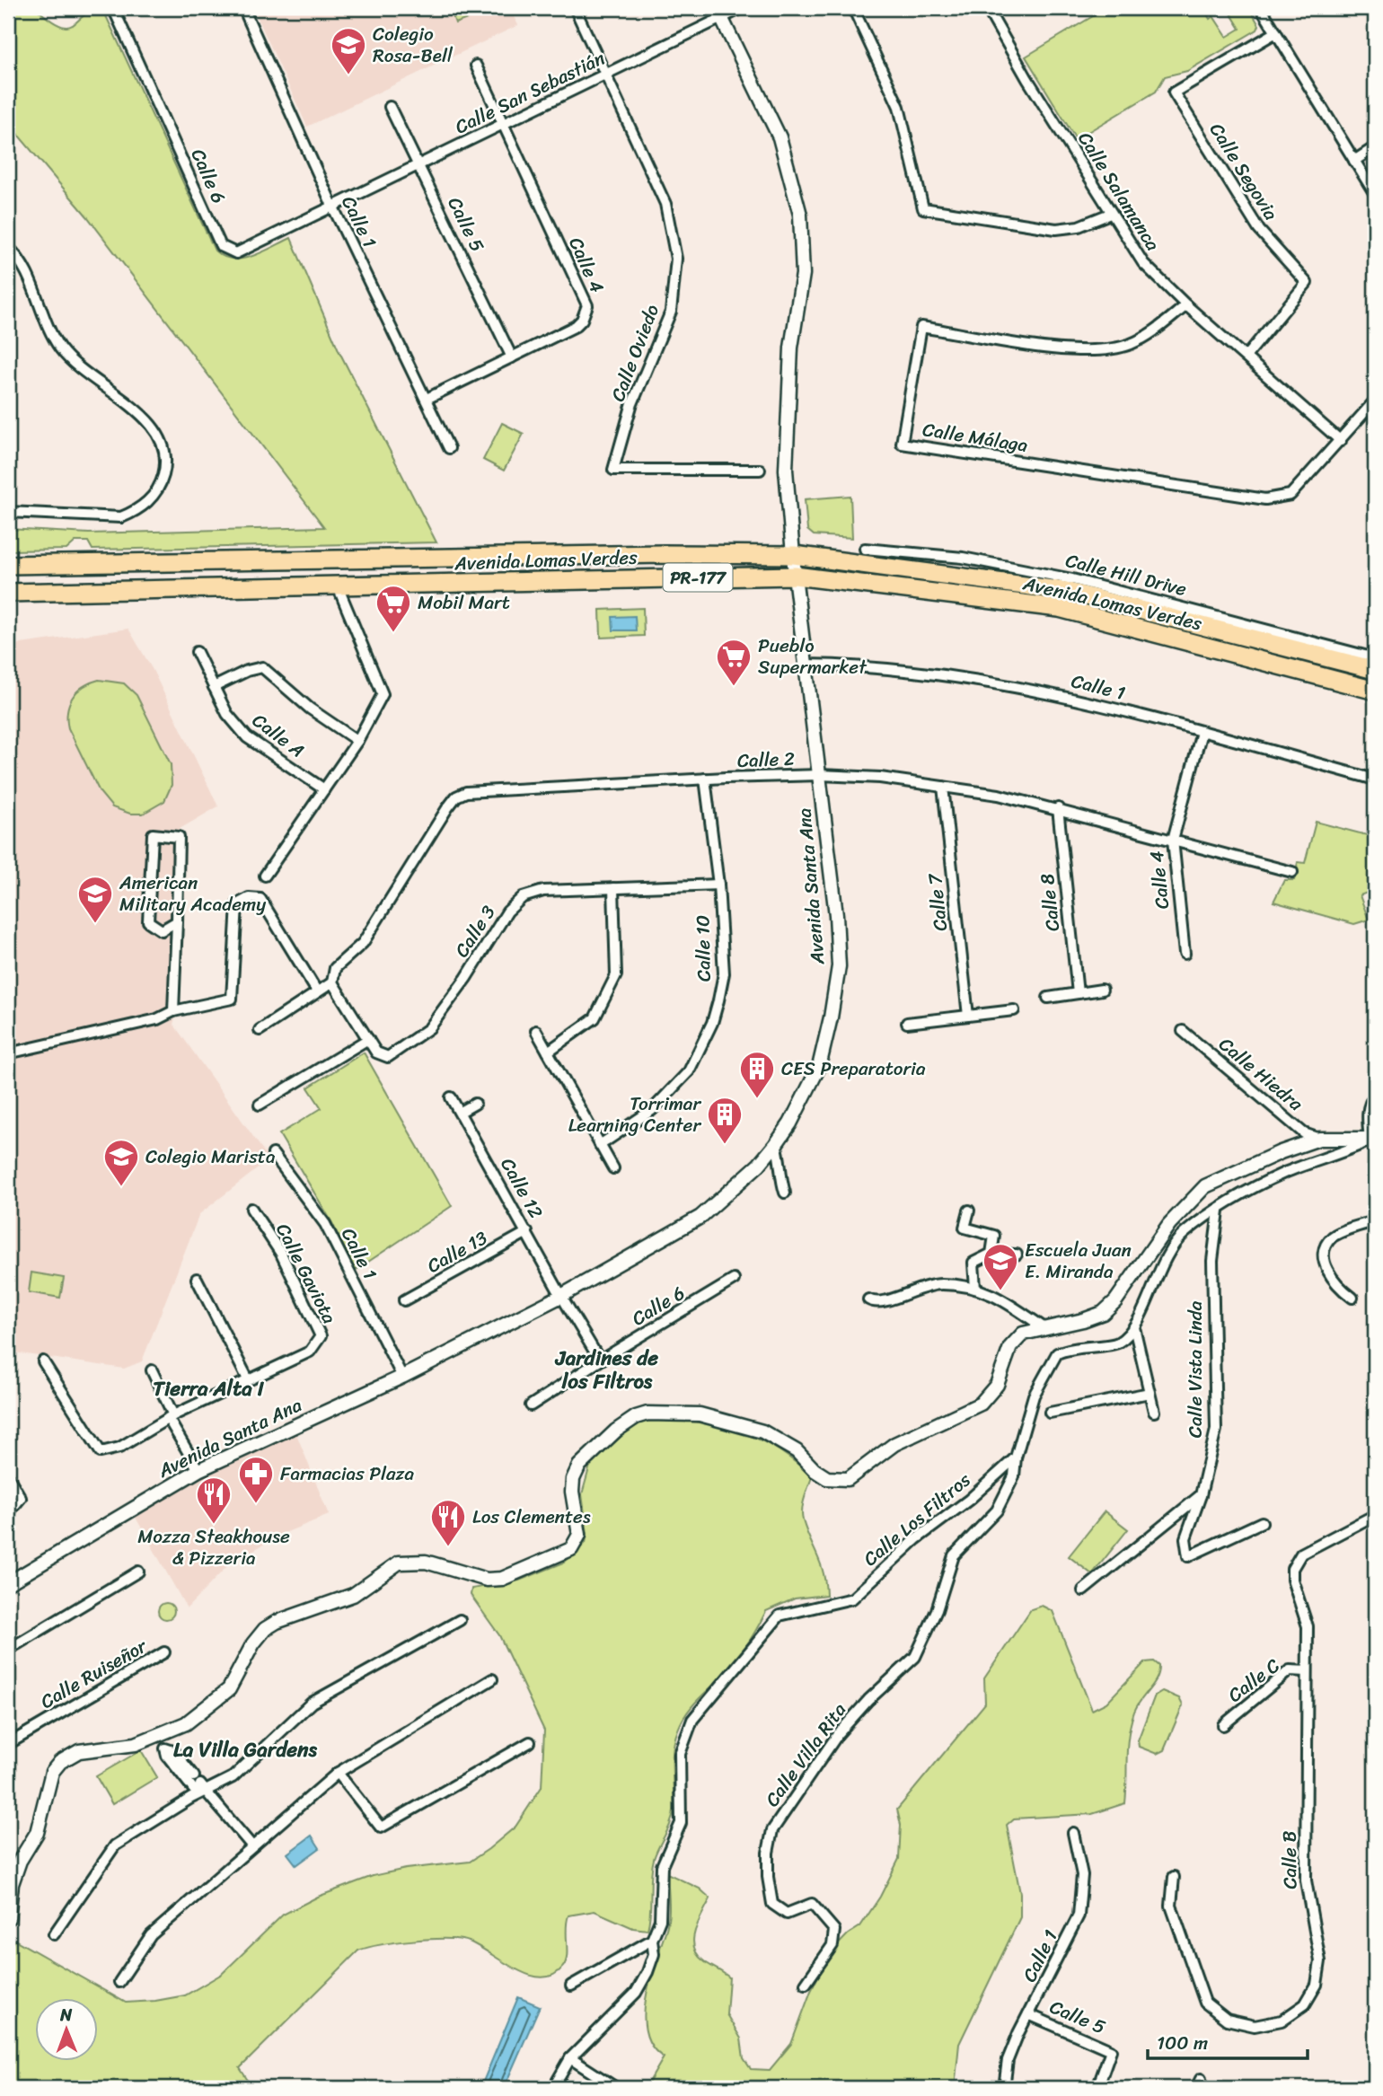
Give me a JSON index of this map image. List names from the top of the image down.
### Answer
{
  "streets": {
    "highway": ["Avenida Lomas Verdes", "PR-177"],
    "street": [
      "Calle San Sebastián",
      "Calle Segovia",
      "Calle 6",
      "Calle Salamanca",
      "Calle 1",
      "Calle 5",
      "Calle 4",
      "Calle Oviedo",
      "Calle Málaga",
      "Calle Hill Drive",
      "Calle A",
      "Calle 2",
      "Avenida Santa Ana",
      "Calle 7",
      "Calle 8",
      "Calle 3",
      "Calle 10",
      "Calle Hiedra",
      "Calle 12",
      "Calle 13",
      "Calle Gaviota",
      "Calle Vista Linda",
      "Calle Los Filtros",
      "Calle Ruiseñor",
      "Calle C",
      "Calle Villa Rita",
      "Calle B"
    ]
  },
  "crossings": [
    ["Calle San Sebastián", "Calle 6"],
    ["Calle San Sebastián", "Calle 1"],
    ["Calle San Sebastián", "Calle 5"],
    ["Calle San Sebastián", "Calle 4"],
    ["Calle San Sebastián", "Calle Oviedo"],
    ["Calle San Sebastián", "Avenida Santa Ana"],
    ["Calle Segovia", "Calle Salamanca"],
    ["Calle 6", "Calle 1"],
    ["Calle 6", "Calle 12"],
    ["Calle Salamanca", "Calle Málaga"],
    ["Calle 1", "Calle 5"],
    ["Calle 1", "Calle 4"],
    ["Calle 1", "Avenida Santa Ana"],
    ["Calle 5", "Calle 4"],
    ["Calle 4", "Calle 2"],
    ["Avenida Lomas Verdes", "Avenida Santa Ana"],
    ["Calle 2", "Avenida Santa Ana"],
    ["Calle 2", "Calle 7"],
    ["Calle 2", "Calle 8"],
    ["Calle 2", "Calle 3"],
    ["Calle 2", "Calle 10"],
    ["Avenida Santa Ana", "Calle 12"],
    ["Calle 3", "Calle 10"],
    ["Calle 12", "Calle 13"],
    ["Calle Los Filtros", "Calle Villa Rita"],
    ["Calle C", "Calle B"]
  ],
  "districts": ["Jardines de los Filtros", "Tierra Alta I", "La Villa Gardens"],
  "places": {
    "school or university": [
      "Colegio Rosa-Bell",
      "American Military Academy",
      "Colegio Marista",
      "Escuela Juan E. Miranda"
    ],
    "supermarket": ["Mobil Mart", "Pueblo Supermarket"],
    "building": ["CES Preparatoria", "Torrimar Learning Center"],
    "pharmacy": ["Farmacias Plaza"],
    "restaurant": ["Mozza Steakhouse & Pizzeria", "Los Clementes"]
  },
  "scale_bar": "100 m",
  "north": "top"
}
